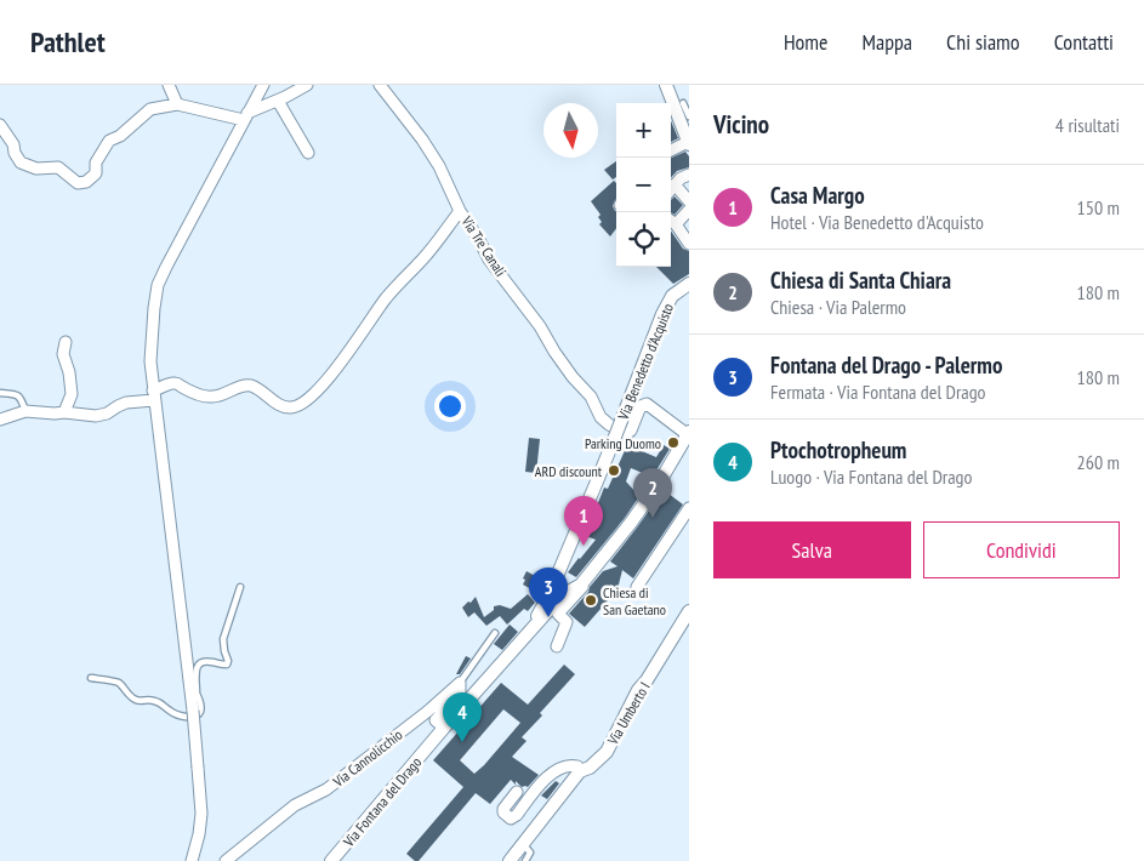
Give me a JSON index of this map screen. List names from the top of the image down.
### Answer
{
  "streets": {
    "street": [
      "Via Tre Canali",
      "Via Benedetto d'Acquisto",
      "Via Umberto I",
      "Via Cannolicchio",
      "Via Fontana del Drago"
    ]
  },
  "crossings": [
    ["Via Tre Canali", "Via Benedetto d'Acquisto"],
    ["Via Benedetto d'Acquisto", "Via Fontana del Drago"]
  ],
  "places": ["Parking Duomo", "ARD discount", "Chiesa di San Gaetano"],
  "north": "bottom",
  "page": {
    "header": "Pathlet",
    "nav": [
      "Home",
      "Mappa",
      "Chi siamo",
      "Contatti"
    ],
    "heading": ["Vicino", "4 risultati"],
    "map_buttons": ["+", "−"],
    "list": [
      {
        "mark": "1",
        "name": "Casa Margo",
        "note": "Hotel · Via Benedetto d'Acquisto",
        "value": "150 m"
      },
      {
        "mark": "2",
        "name": "Chiesa di Santa Chiara",
        "note": "Chiesa · Via Palermo",
        "value": "180 m"
      },
      {
        "mark": "3",
        "name": "Fontana del Drago - Palermo",
        "note": "Fermata · Via Fontana del Drago",
        "value": "180 m"
      },
      {
        "mark": "4",
        "name": "Ptochotropheum",
        "note": "Luogo · Via Fontana del Drago",
        "value": "260 m"
      }
    ],
    "pins": [
      "2",
      "1",
      "3",
      "4"
    ],
    "buttons": ["Salva", "Condividi"]
  }
}
